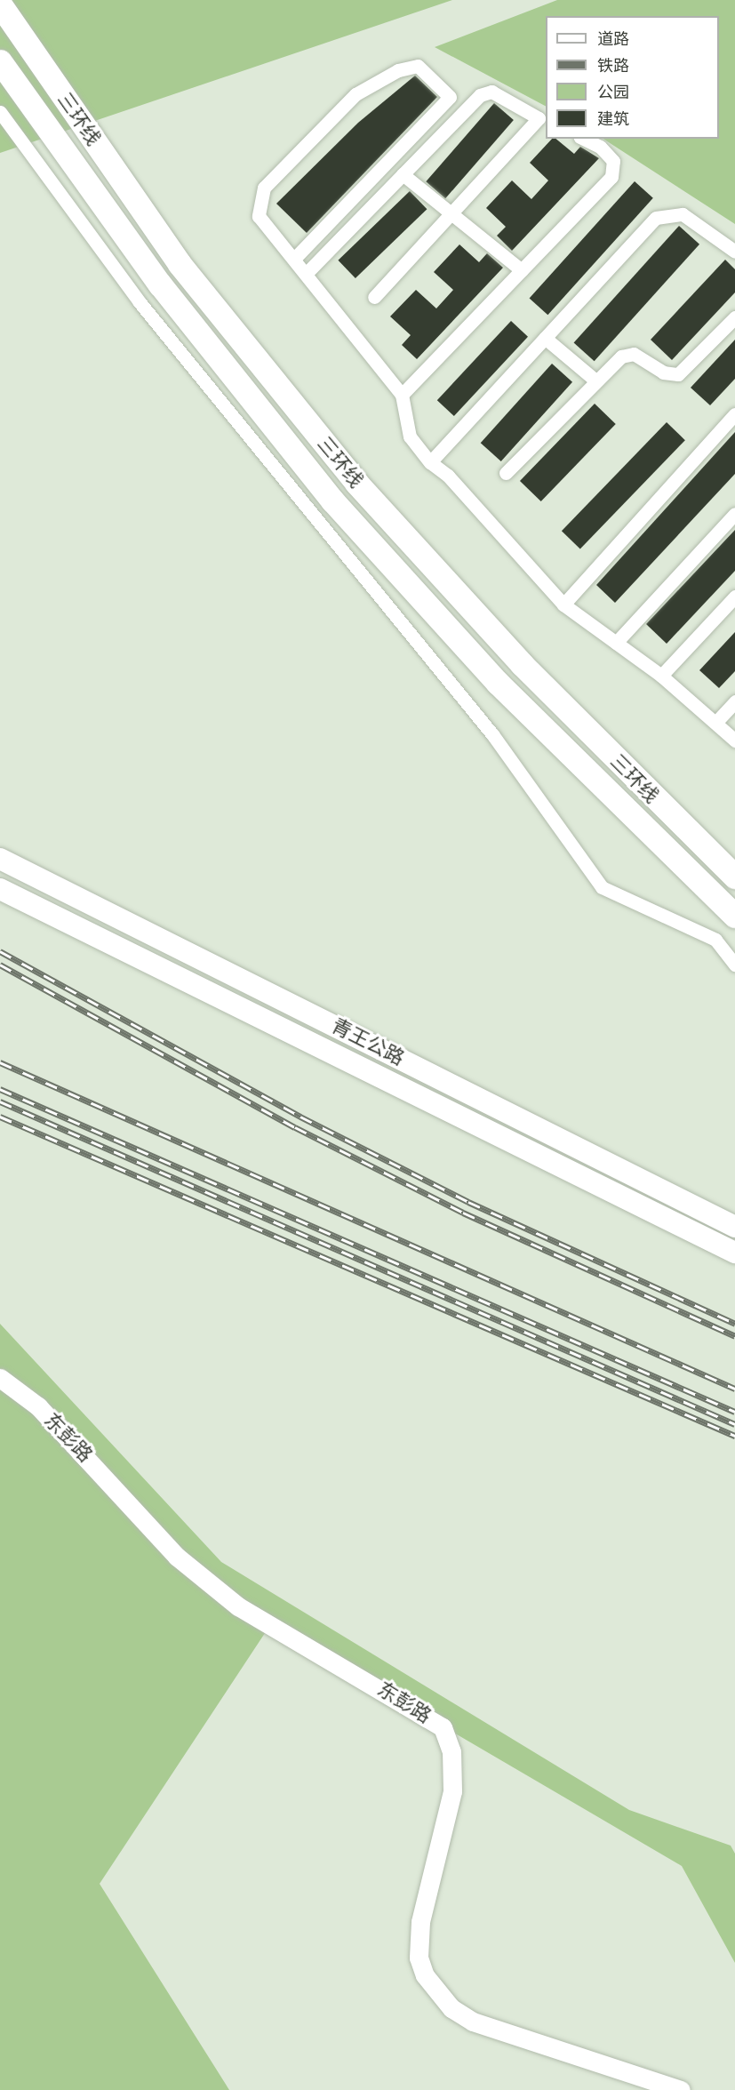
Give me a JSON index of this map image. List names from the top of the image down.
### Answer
{
  "streets": {
    "highway": ["三环线"],
    "main road": ["青王公路"],
    "street": ["东彭路"]
  },
  "legend": [
    "道路",
    "铁路",
    "公园",
    "建筑"
  ]
}
